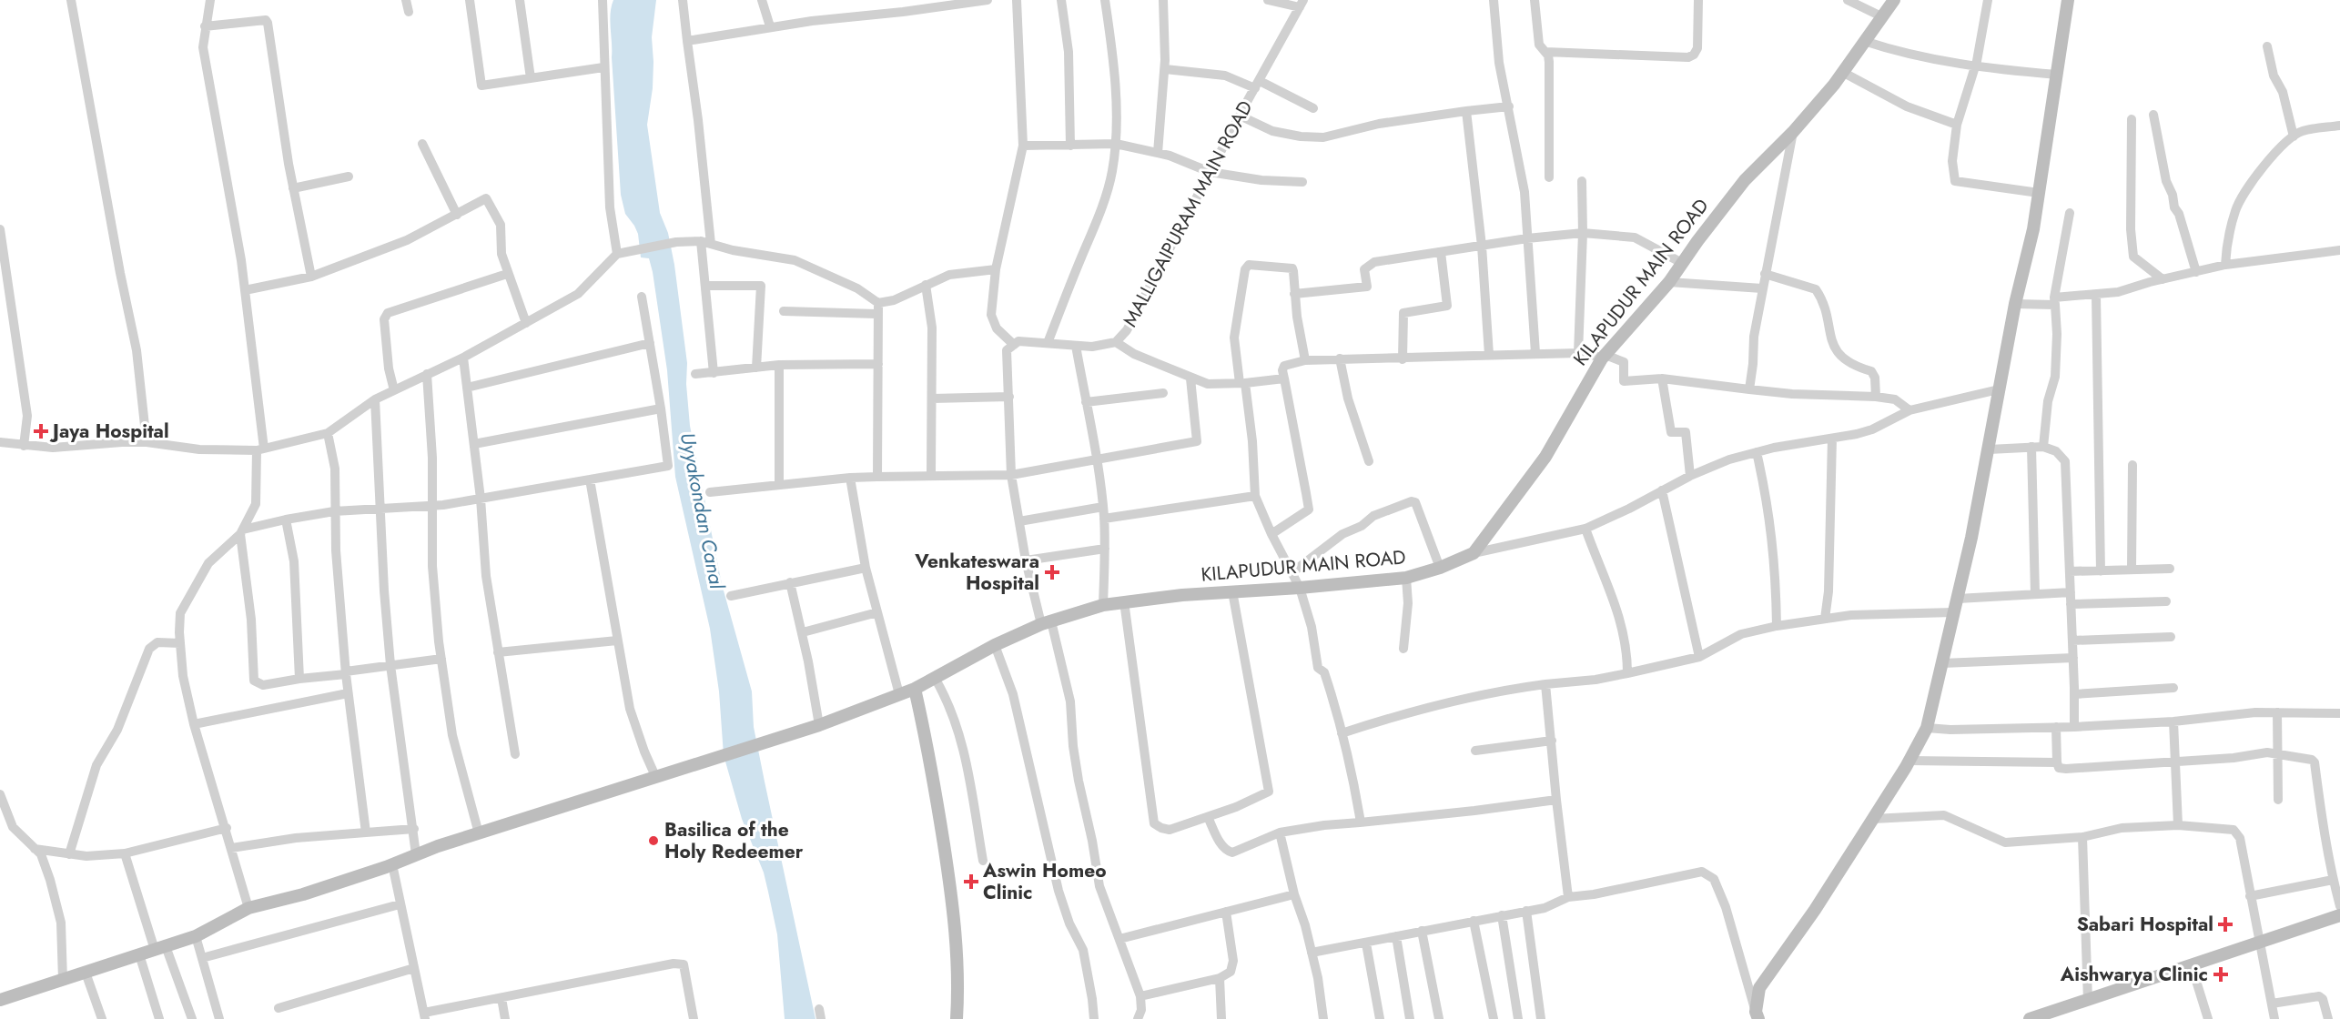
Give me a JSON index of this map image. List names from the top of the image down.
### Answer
{
  "streets": {
    "street": ["MALLIGAIPURAM MAIN ROAD", "KILAPUDUR MAIN ROAD"]
  },
  "water": ["Uyyakondan Canal"],
  "places": {
    "health": [
      "Jaya Hospital",
      "Venkateswara Hospital",
      "Aswin Homeo Clinic",
      "Sabari Hospital",
      "Aishwarya Clinic"
    ],
    "other": ["Basilica of the Holy Redeemer"]
  }
}
